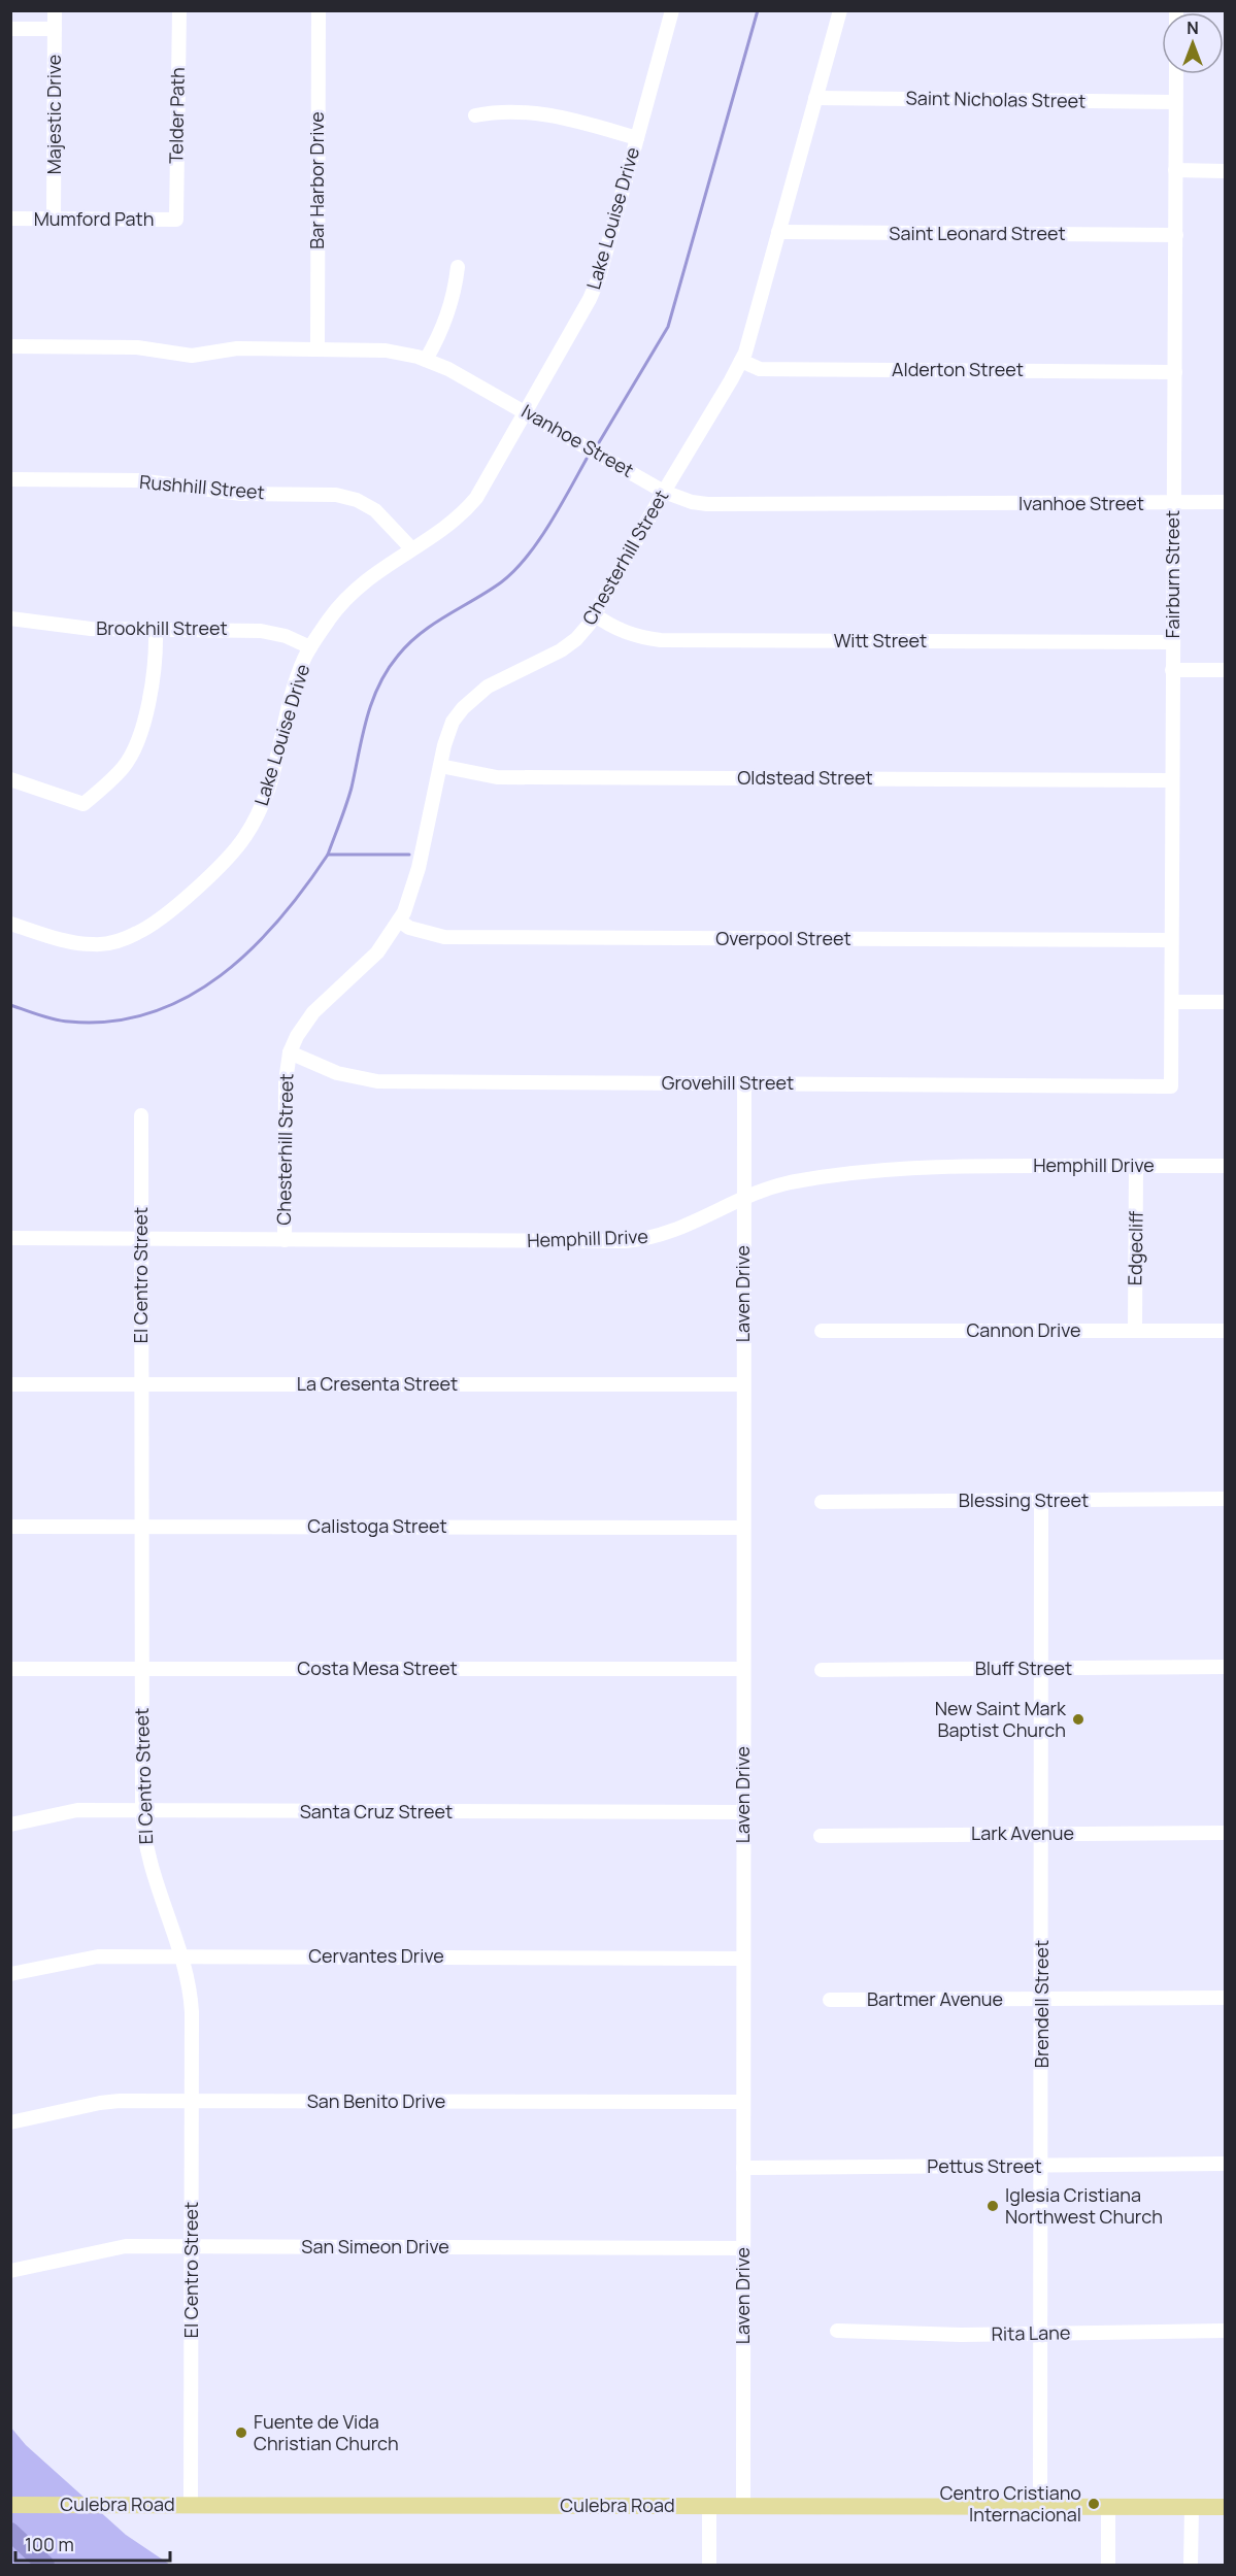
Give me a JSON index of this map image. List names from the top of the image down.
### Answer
{
  "streets": {
    "main road": ["Culebra Road"],
    "street": [
      "Saint Nicholas Street",
      "Majestic Drive",
      "Telder Path",
      "Bar Harbor Drive",
      "Lake Louise Drive",
      "Mumford Path",
      "Saint Leonard Street",
      "Alderton Street",
      "Ivanhoe Street",
      "Rushhill Street",
      "Chesterhill Street",
      "Fairburn Street",
      "Brookhill Street",
      "Witt Street",
      "Oldstead Street",
      "Overpool Street",
      "Grovehill Street",
      "Hemphill Drive",
      "Edgecliff",
      "El Centro Street",
      "Laven Drive",
      "Cannon Drive",
      "La Cresenta Street",
      "Blessing Street",
      "Calistoga Street",
      "Costa Mesa Street",
      "Bluff Street",
      "Santa Cruz Street",
      "Lark Avenue",
      "Cervantes Drive",
      "Bartmer Avenue",
      "Brendell Street",
      "San Benito Drive",
      "Pettus Street",
      "San Simeon Drive",
      "Rita Lane"
    ]
  },
  "crossings": [
    ["Saint Nicholas Street", "Chesterhill Street"],
    ["Saint Nicholas Street", "Fairburn Street"],
    ["Majestic Drive", "Mumford Path"],
    ["Telder Path", "Mumford Path"],
    ["Bar Harbor Drive", "Ivanhoe Street"],
    ["Lake Louise Drive", "Ivanhoe Street"],
    ["Lake Louise Drive", "Rushhill Street"],
    ["Lake Louise Drive", "Brookhill Street"],
    ["Saint Leonard Street", "Chesterhill Street"],
    ["Saint Leonard Street", "Fairburn Street"],
    ["Alderton Street", "Chesterhill Street"],
    ["Alderton Street", "Fairburn Street"],
    ["Ivanhoe Street", "Chesterhill Street"],
    ["Ivanhoe Street", "Fairburn Street"],
    ["Chesterhill Street", "Witt Street"],
    ["Chesterhill Street", "Oldstead Street"],
    ["Chesterhill Street", "Overpool Street"],
    ["Chesterhill Street", "Grovehill Street"],
    ["Chesterhill Street", "Hemphill Drive"],
    ["Fairburn Street", "Witt Street"],
    ["Fairburn Street", "Oldstead Street"],
    ["Fairburn Street", "Overpool Street"],
    ["Fairburn Street", "Grovehill Street"],
    ["Grovehill Street", "Laven Drive"],
    ["Hemphill Drive", "Edgecliff"],
    ["Hemphill Drive", "El Centro Street"],
    ["Hemphill Drive", "Laven Drive"],
    ["Edgecliff", "Cannon Drive"],
    ["El Centro Street", "La Cresenta Street"],
    ["El Centro Street", "Calistoga Street"],
    ["El Centro Street", "Costa Mesa Street"],
    ["El Centro Street", "Santa Cruz Street"],
    ["El Centro Street", "Cervantes Drive"],
    ["El Centro Street", "San Benito Drive"],
    ["El Centro Street", "San Simeon Drive"],
    ["El Centro Street", "Culebra Road"],
    ["Laven Drive", "La Cresenta Street"],
    ["Laven Drive", "Calistoga Street"],
    ["Laven Drive", "Costa Mesa Street"],
    ["Laven Drive", "Santa Cruz Street"],
    ["Laven Drive", "Cervantes Drive"],
    ["Laven Drive", "San Benito Drive"],
    ["Laven Drive", "Pettus Street"],
    ["Laven Drive", "San Simeon Drive"],
    ["Laven Drive", "Culebra Road"],
    ["Blessing Street", "Brendell Street"],
    ["Bluff Street", "Brendell Street"],
    ["Lark Avenue", "Brendell Street"],
    ["Bartmer Avenue", "Brendell Street"],
    ["Brendell Street", "Pettus Street"],
    ["Brendell Street", "Rita Lane"],
    ["Brendell Street", "Culebra Road"]
  ],
  "places": [
    "New Saint Mark Baptist Church",
    "Iglesia Cristiana Northwest Church",
    "Fuente de Vida Christian Church",
    "Centro Cristiano Internacional"
  ],
  "scale_bar": "100 m",
  "north": "top"
}
